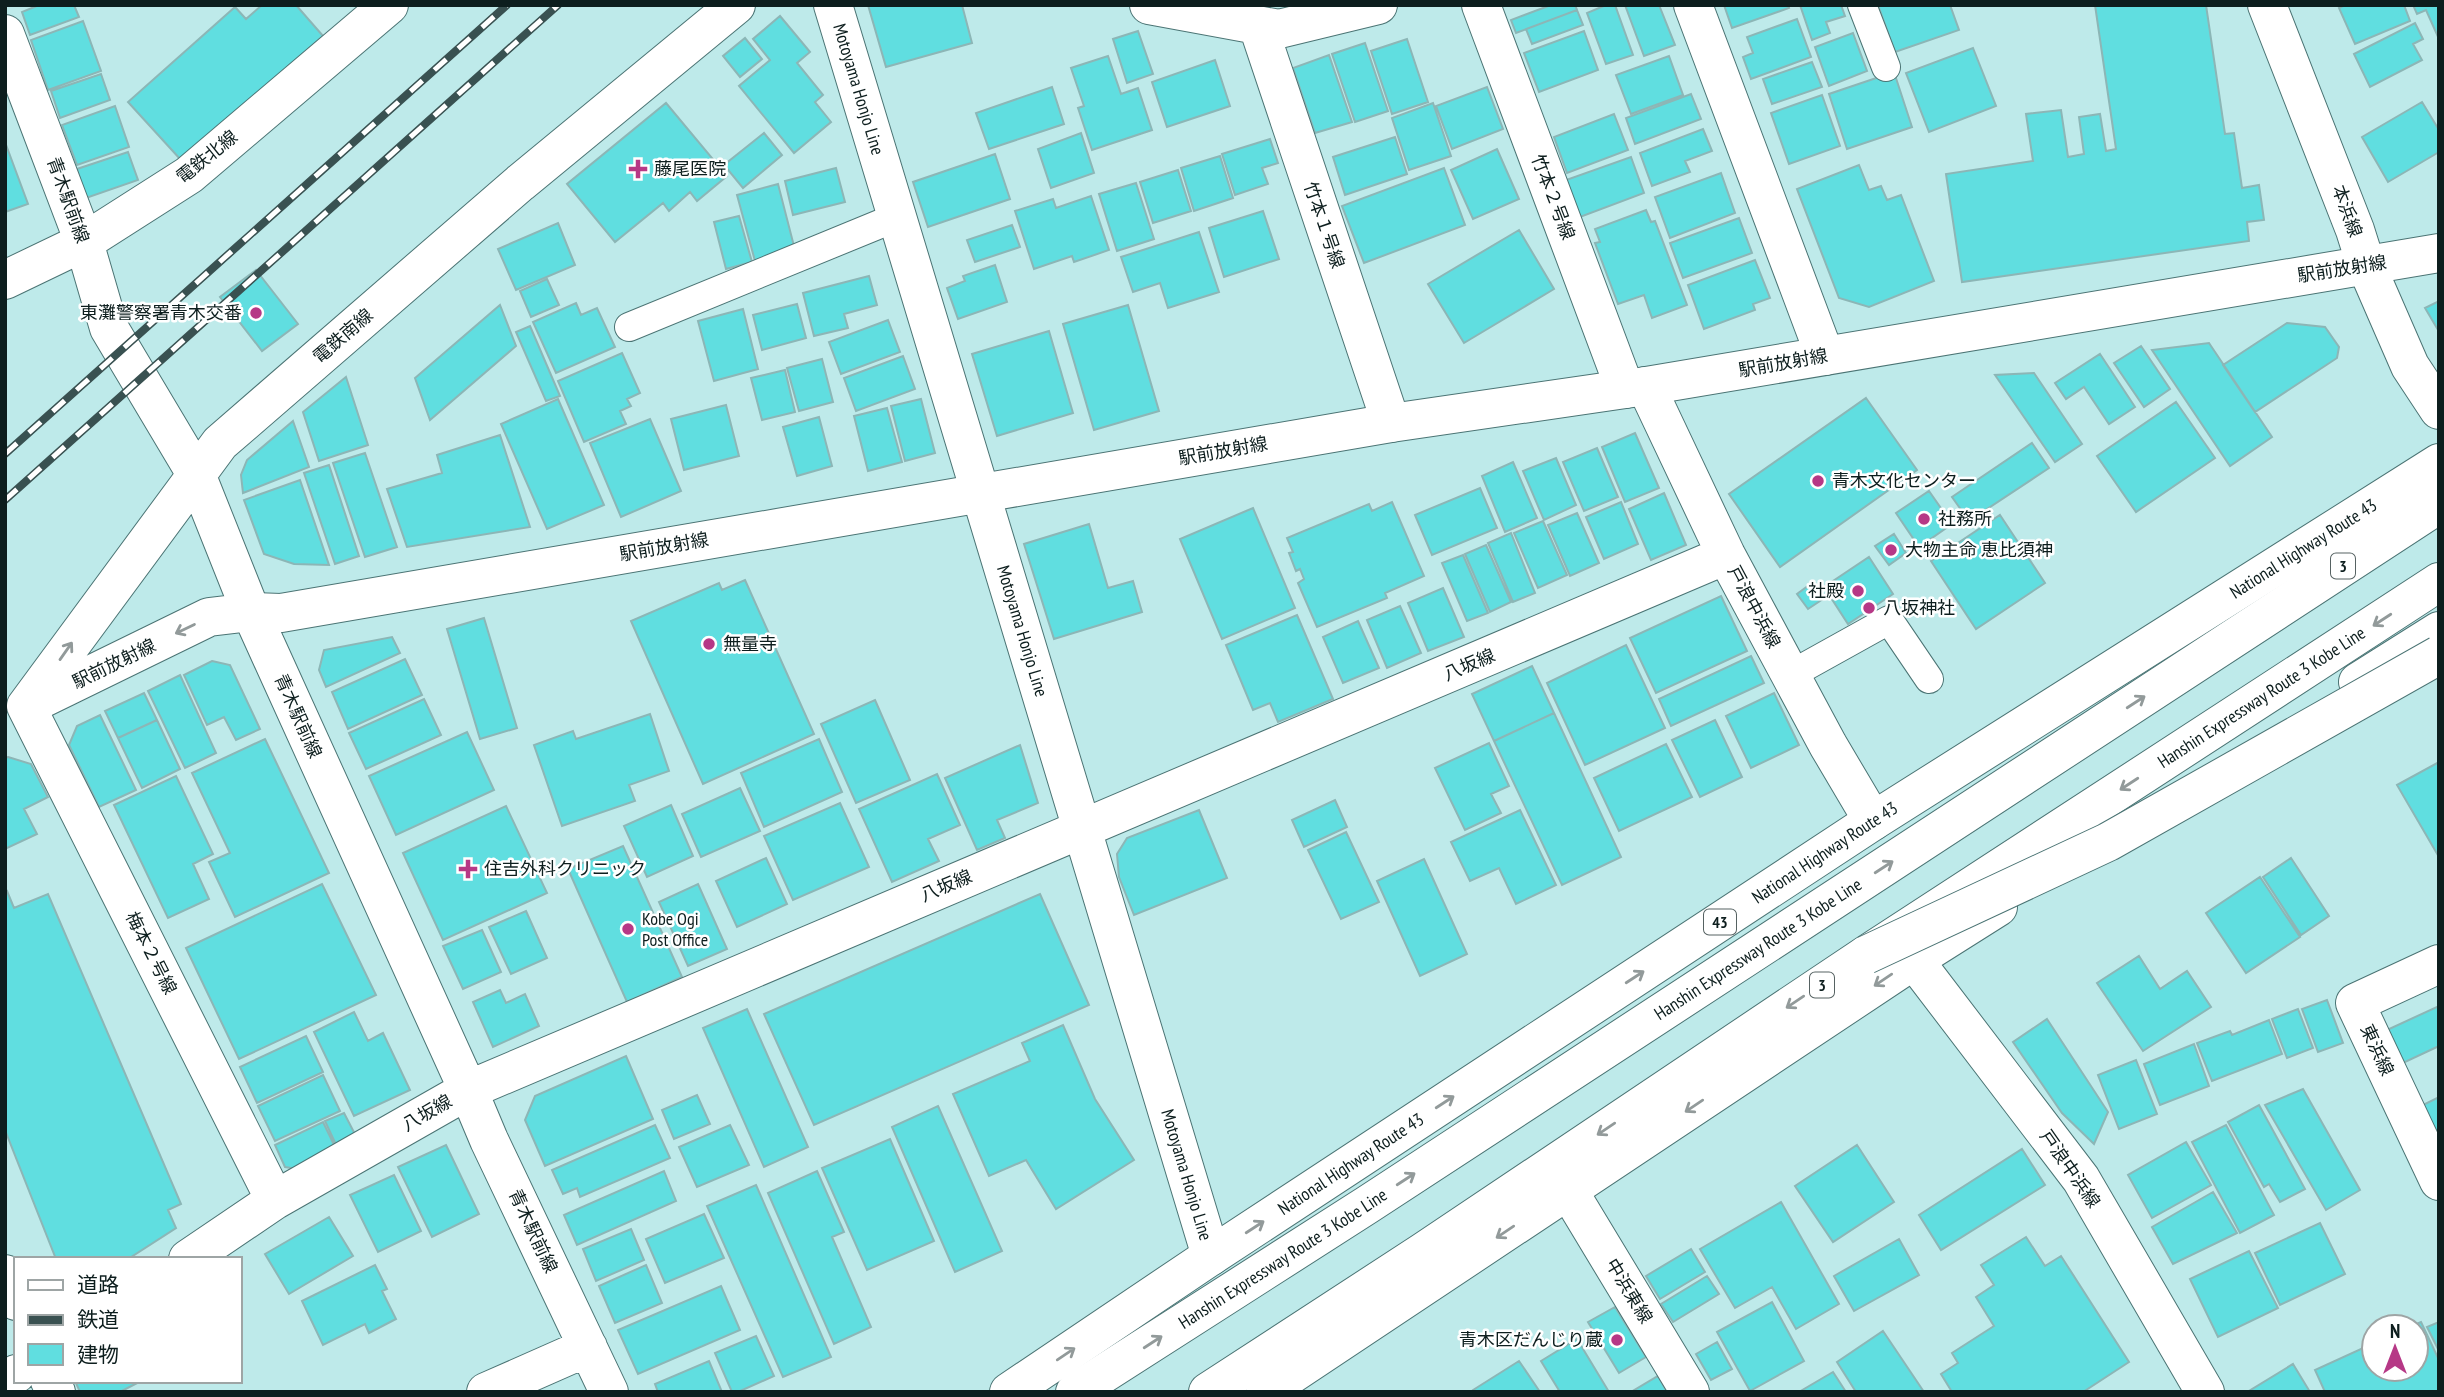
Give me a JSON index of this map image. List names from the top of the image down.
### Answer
{
  "streets": {
    "main road": [
      "Motoyama Honjo Line",
      "電鉄北線",
      "竹本２号線",
      "青木駅前線",
      "本浜線",
      "竹本１号線",
      "駅前放射線",
      "電鉄南線",
      "National Highway Route 43",
      "3",
      "戸浪中浜線",
      "八坂線",
      "Hanshin Expressway Route 3 Kobe Line",
      "43",
      "梅本２号線",
      "東浜線",
      "中浜東線"
    ]
  },
  "crossings": [
    ["Motoyama Honjo Line", "駅前放射線"],
    ["Motoyama Honjo Line", "National Highway Route 43"],
    ["Motoyama Honjo Line", "八坂線"],
    ["電鉄北線", "青木駅前線"],
    ["竹本２号線", "駅前放射線"],
    ["竹本２号線", "戸浪中浜線"],
    ["青木駅前線", "駅前放射線"],
    ["青木駅前線", "電鉄南線"],
    ["青木駅前線", "八坂線"],
    ["本浜線", "駅前放射線"],
    ["竹本１号線", "駅前放射線"],
    ["駅前放射線", "電鉄南線"],
    ["駅前放射線", "戸浪中浜線"],
    ["駅前放射線", "梅本２号線"],
    ["電鉄南線", "梅本２号線"],
    ["National Highway Route 43", "戸浪中浜線"],
    ["戸浪中浜線", "八坂線"],
    ["八坂線", "梅本２号線"]
  ],
  "places": {
    "health": ["藤尾医院", "住吉外科クリニック"],
    "other": [
      "東灘警察署青木交番",
      "青木文化センター",
      "社務所",
      "大物主命 恵比須神",
      "社殿",
      "八坂神社",
      "無量寺",
      "Kobe Ogi Post Office",
      "青木区だんじり蔵"
    ]
  },
  "legend": ["道路", "鉄道", "建物"],
  "north": "top"
}
